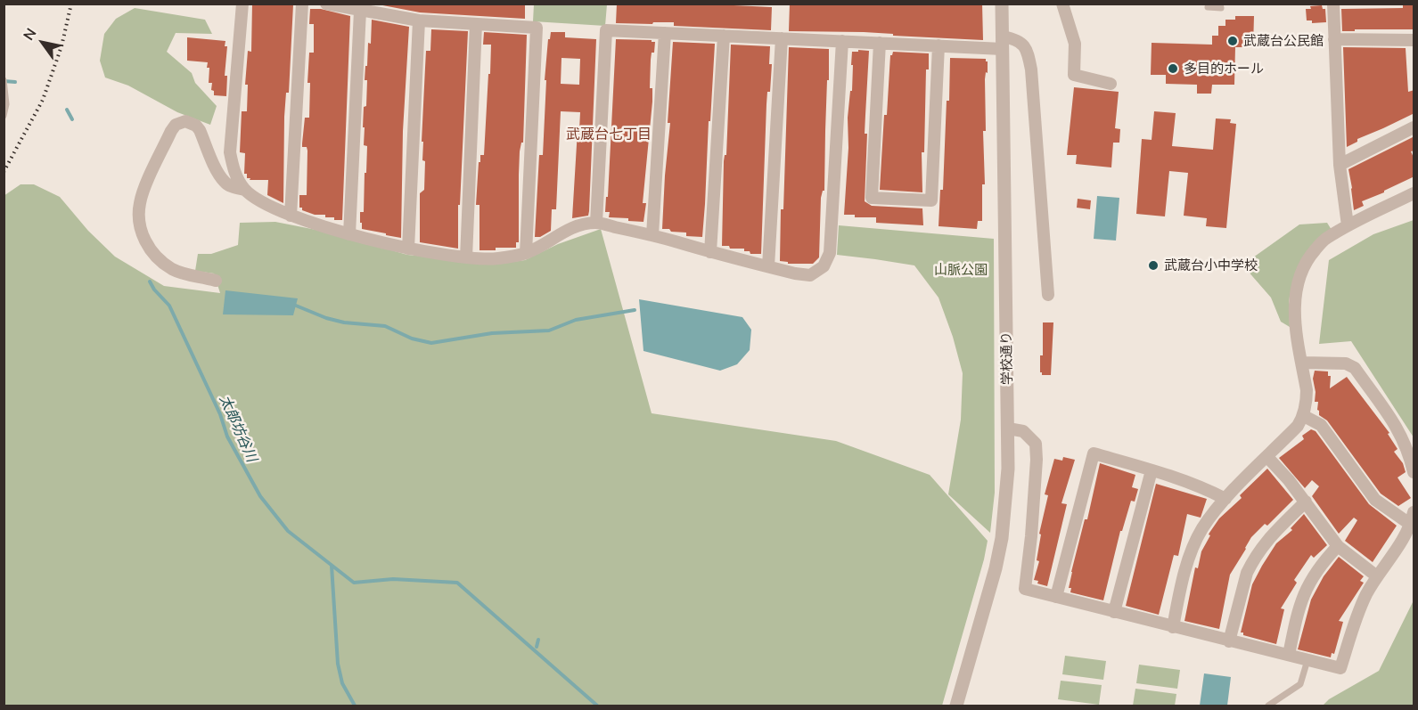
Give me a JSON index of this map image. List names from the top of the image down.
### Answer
{
  "streets": {
    "street": ["学校通り"]
  },
  "districts": ["武蔵台七丁目"],
  "water": ["太郎坊谷川"],
  "parks": ["山脈公園"],
  "places": ["武蔵台公民館", "多目的ホール", "武蔵台小中学校"],
  "north": "top left"
}
